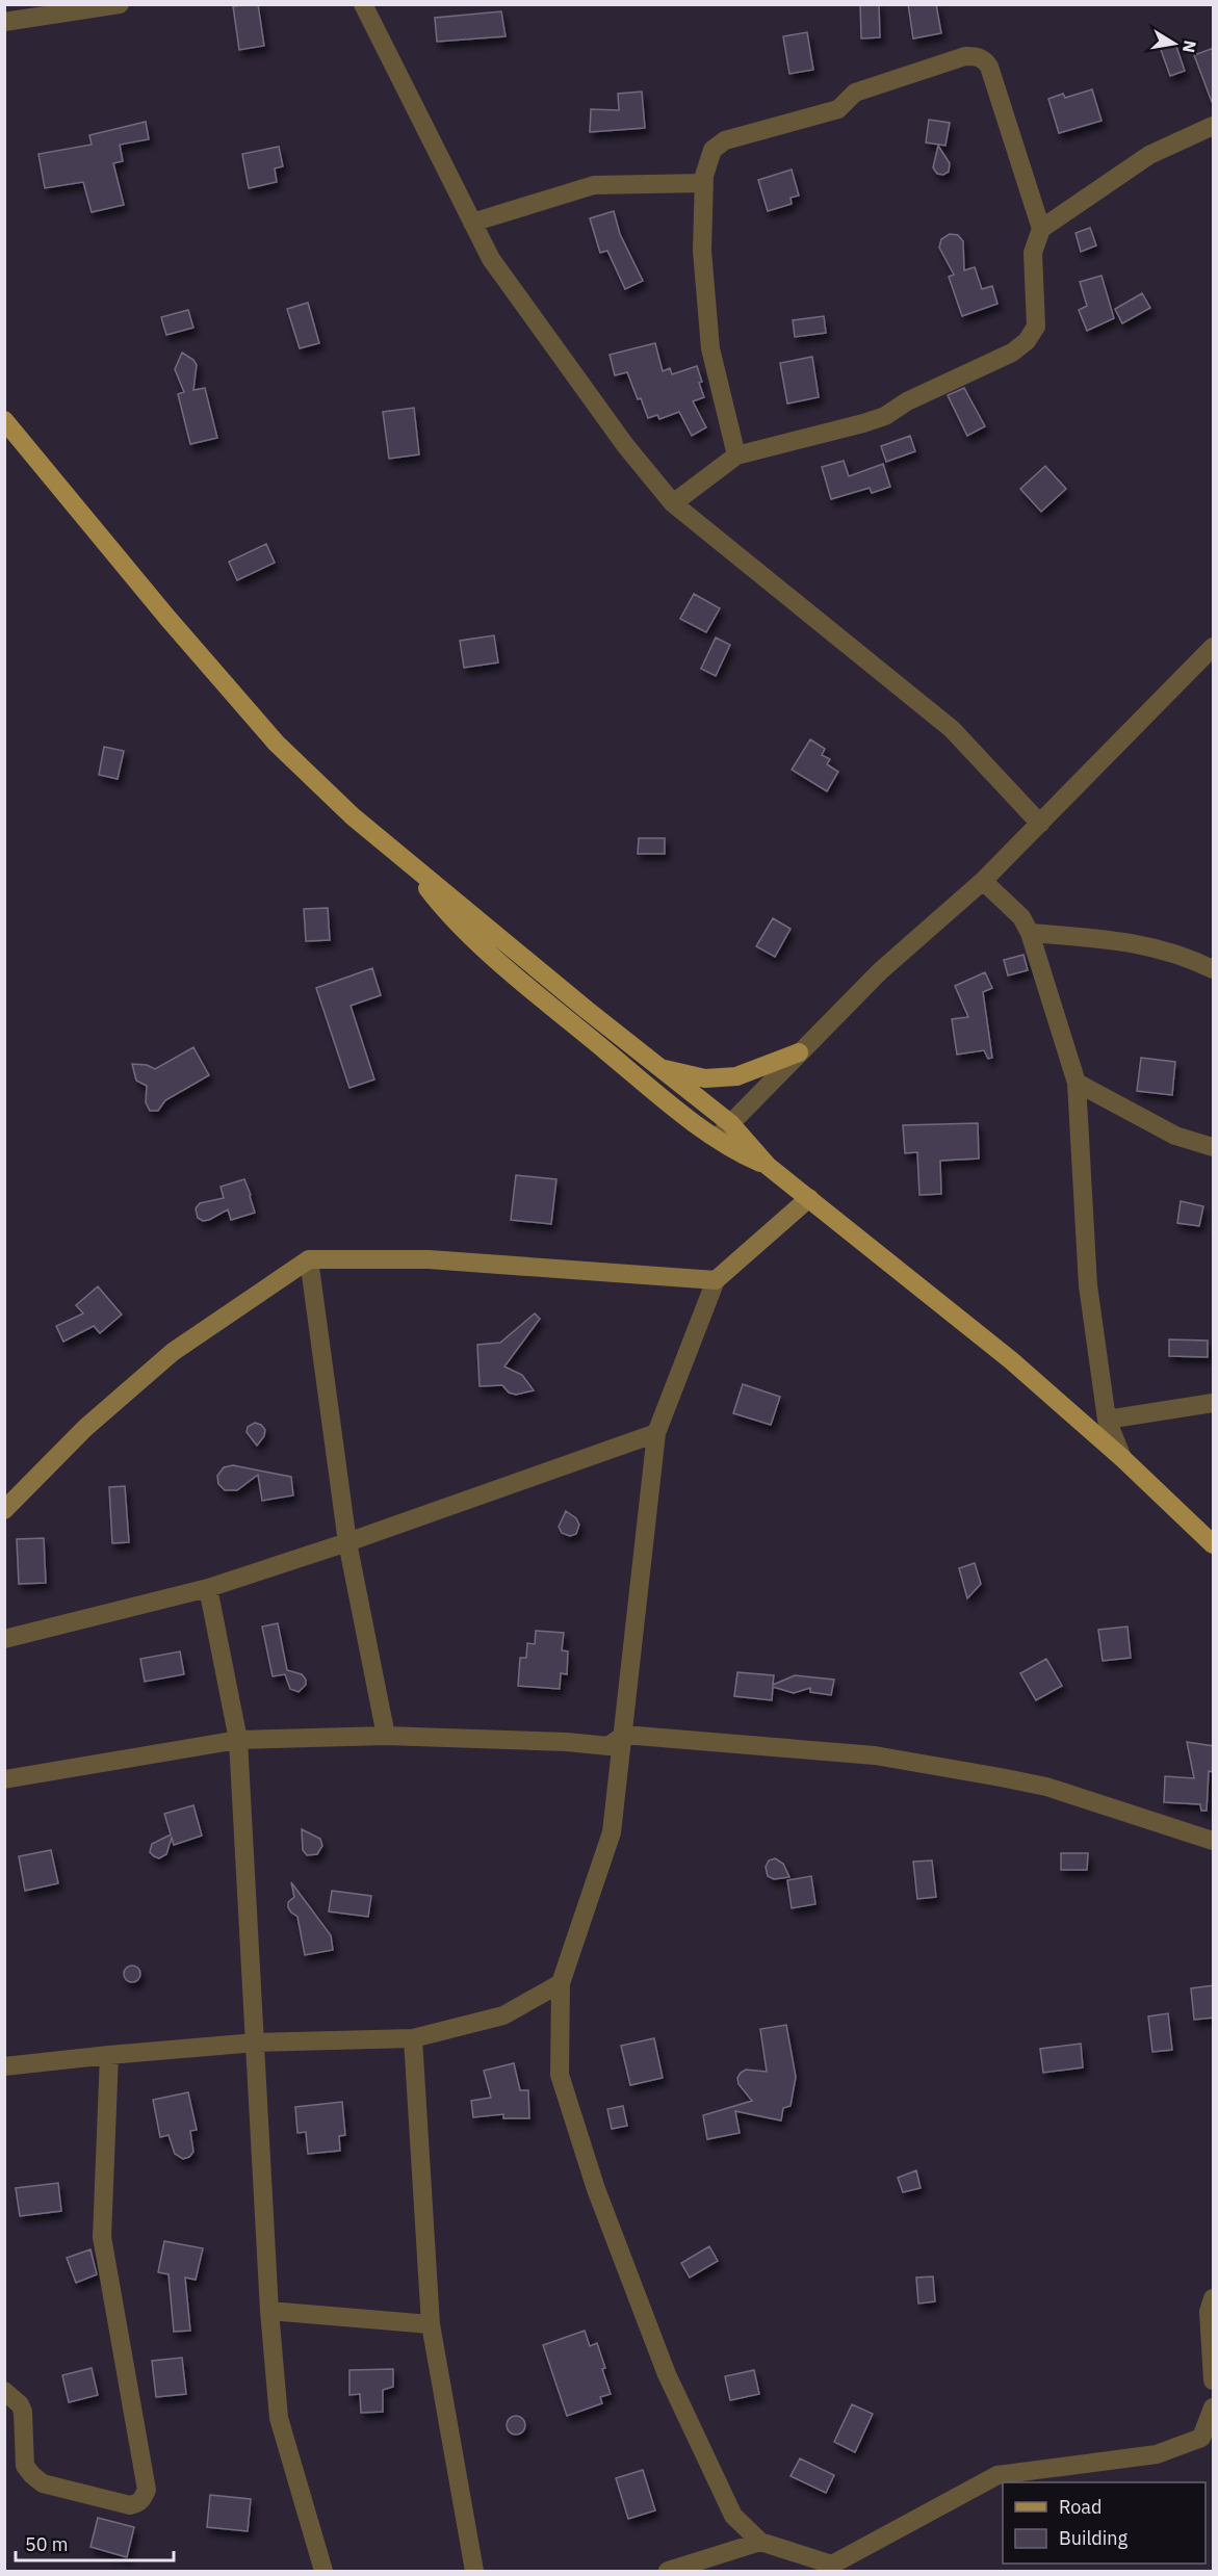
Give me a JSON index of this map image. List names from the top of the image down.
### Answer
{
  "legend": ["Road", "Building"],
  "scale_bar": "50 m",
  "north": "right"
}
